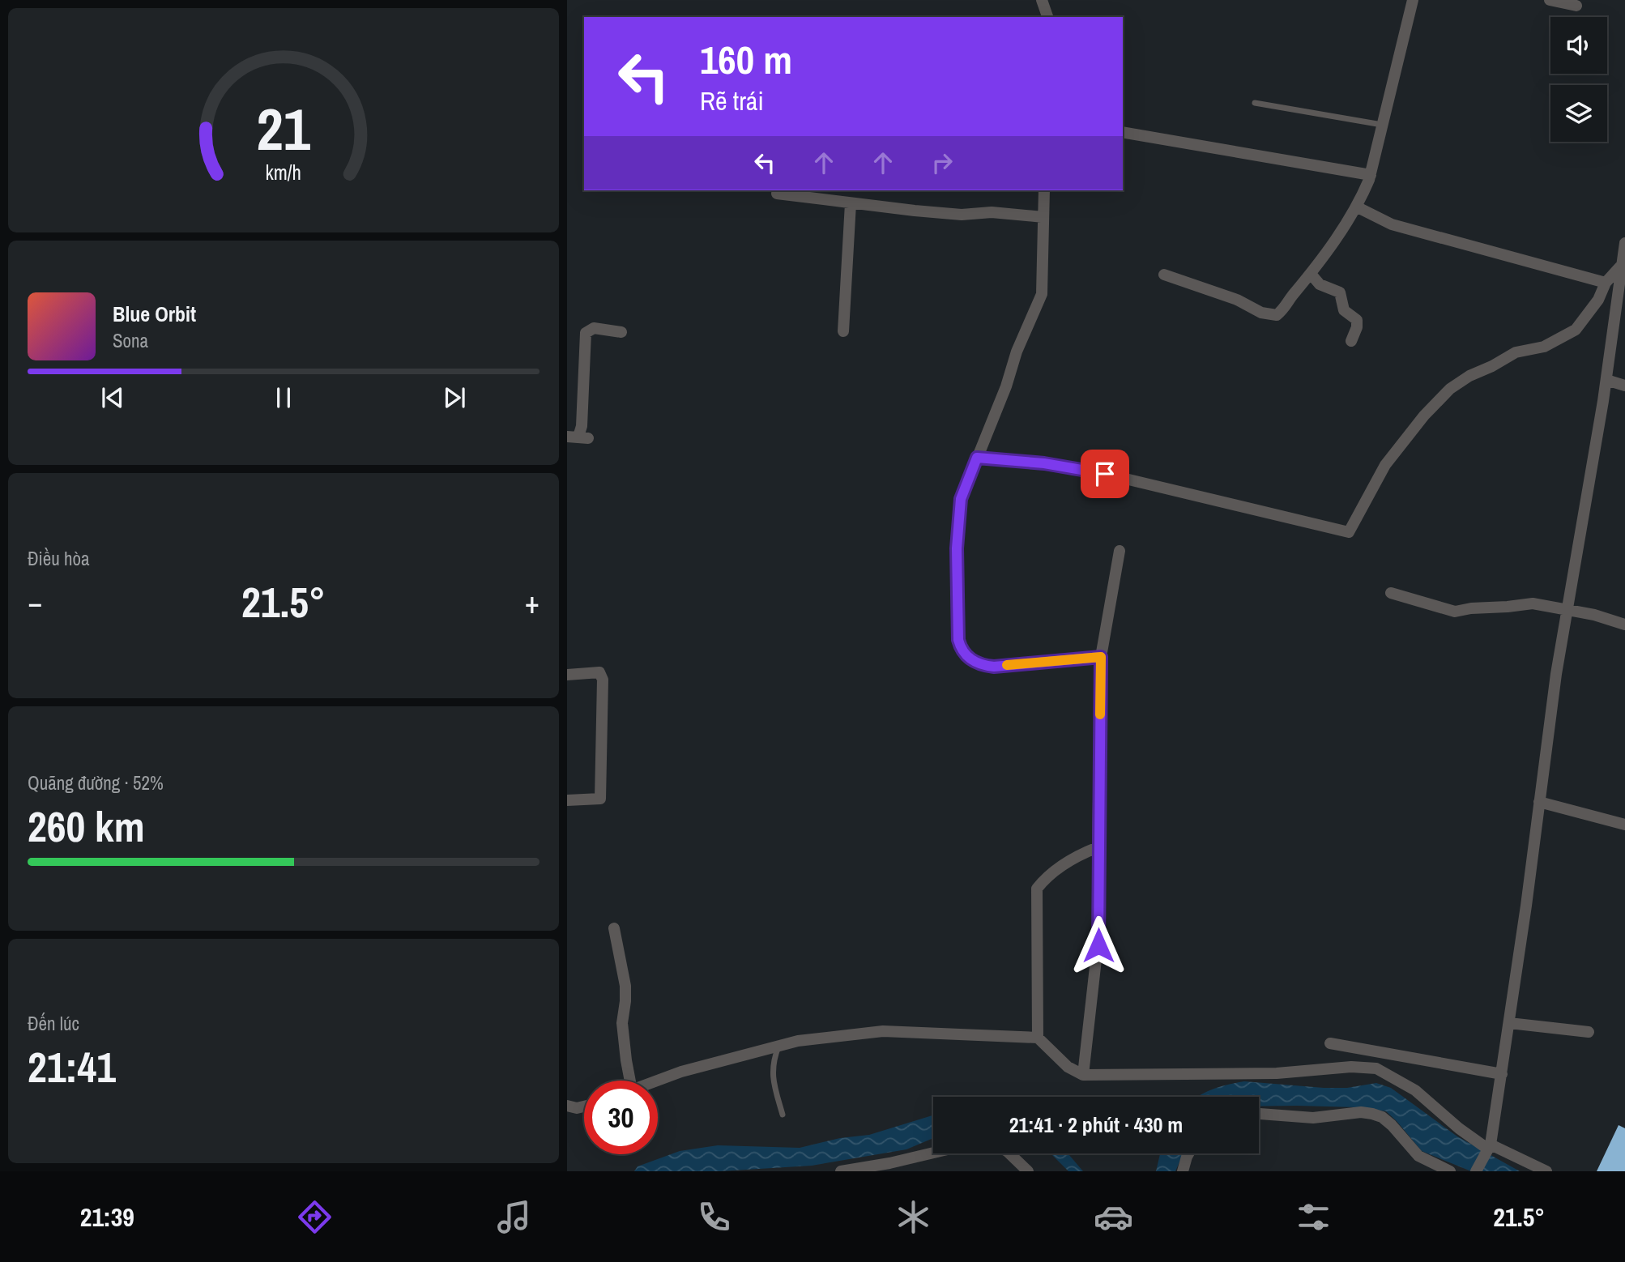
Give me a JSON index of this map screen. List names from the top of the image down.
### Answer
{
  "page": {
    "turn": ["160 m", "Rẽ trái"],
    "song": ["Blue Orbit", "Sona"],
    "tile": [
      "Điều hòa",
      ["Quãng đường · 52%", "260 km"],
      ["Đến lúc", "21:41"]
    ],
    "heat": ["−", "21.5°", "+"],
    "limit": "30",
    "trip": "21:41 · 2 phút · 430 m",
    "tabs": ["21:39", "21.5°"],
    "gauge": ["21", "km/h"]
  }
}
